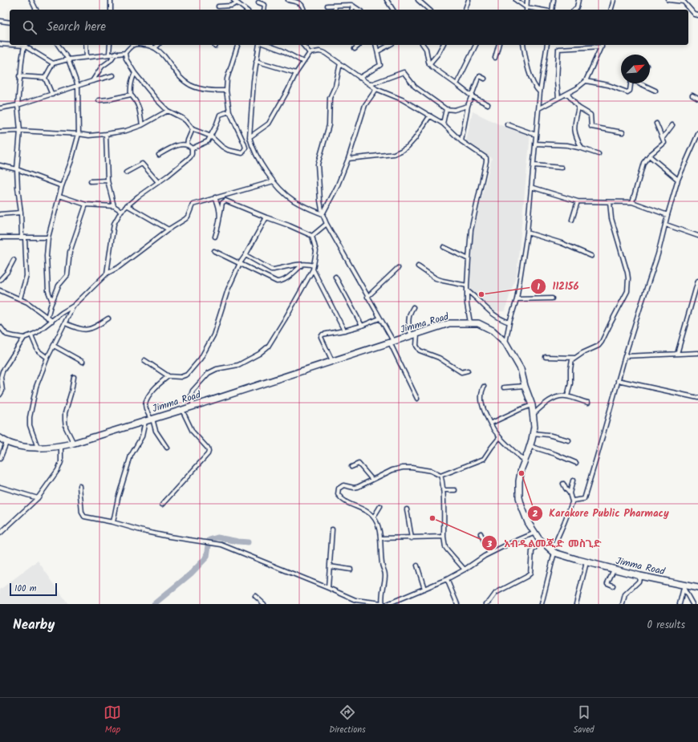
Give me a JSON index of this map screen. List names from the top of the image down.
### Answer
{
  "streets": {
    "highway": ["Jimma Road"]
  },
  "places": ["112156", "Karakore Public Pharmacy", "አብዱልመጂድ መስጊድ"],
  "scale_bar": "100 m",
  "north": "top right",
  "page": {
    "search": "Search here",
    "scale": "100 m",
    "heading": ["Nearby", "0 results"],
    "nav": ["Map", "Directions", "Saved"]
  }
}
